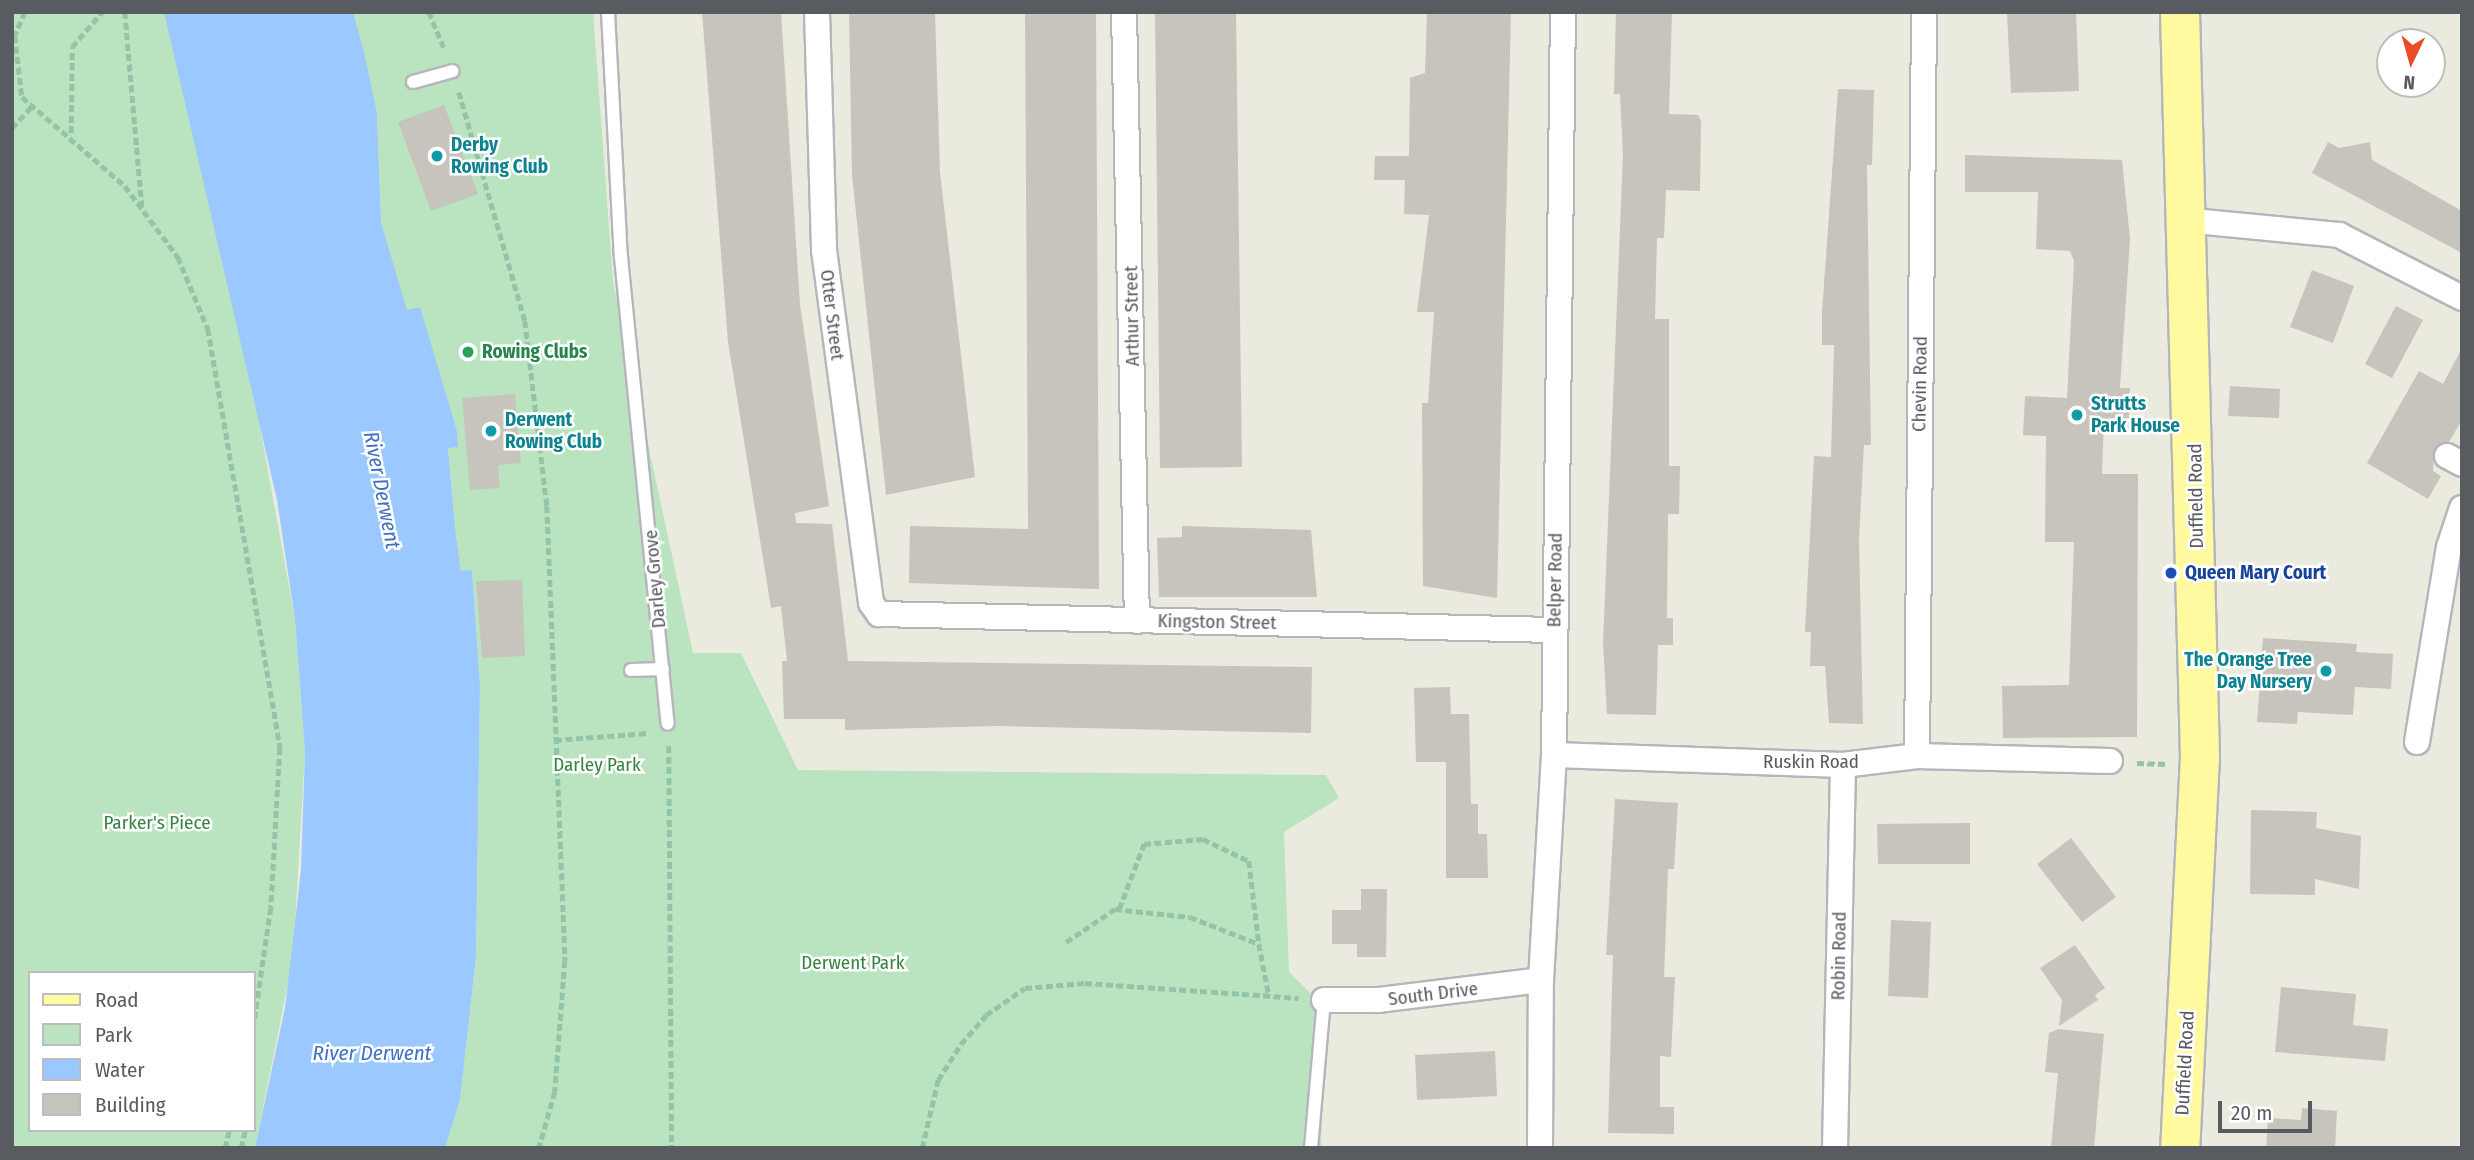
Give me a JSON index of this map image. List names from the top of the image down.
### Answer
{
  "streets": {
    "main road": ["Duffield Road"],
    "street": [
      "Otter Street",
      "Arthur Street",
      "Chevin Road",
      "Belper Road",
      "Kingston Street",
      "Ruskin Road",
      "Robin Road",
      "South Drive"
    ],
    "lane": ["Darley Grove"]
  },
  "crossings": [
    ["Otter Street", "Kingston Street"],
    ["Arthur Street", "Kingston Street"],
    ["Chevin Road", "Ruskin Road"],
    ["Belper Road", "Kingston Street"],
    ["Belper Road", "Ruskin Road"],
    ["Belper Road", "South Drive"],
    ["Ruskin Road", "Robin Road"]
  ],
  "water": ["River Derwent"],
  "parks": ["Darley Park", "Parker's Piece", "Derwent Park"],
  "places": [
    "Derby Rowing Club",
    "Rowing Clubs",
    "Strutts Park House",
    "Derwent Rowing Club",
    "Queen Mary Court",
    "The Orange Tree Day Nursery"
  ],
  "legend": [
    "Road",
    "Park",
    "Water",
    "Building"
  ],
  "scale_bar": "20 m",
  "north": "bottom"
}
